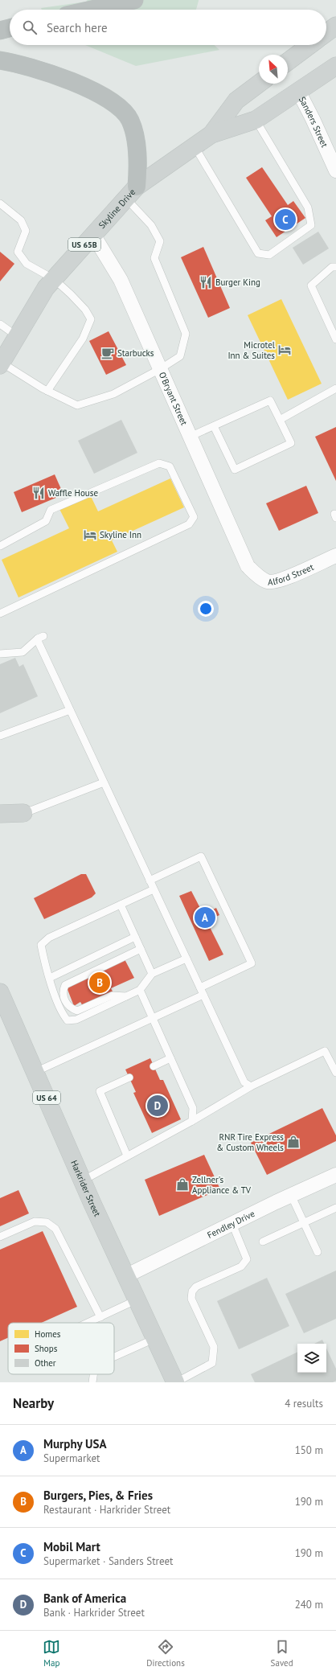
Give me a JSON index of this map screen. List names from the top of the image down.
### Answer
{
  "streets": {
    "main road": [
      "Skyline Drive",
      "US 65B",
      "US 64",
      "Harkrider Street"
    ],
    "street": [
      "Sanders Street",
      "O'Bryant Street",
      "Alford Street",
      "Fendley Drive"
    ]
  },
  "crossings": [
    ["Sanders Street", "US 65B"],
    ["Skyline Drive", "US 65B"],
    ["Skyline Drive", "O'Bryant Street"],
    ["O'Bryant Street", "Alford Street"],
    ["Harkrider Street", "Fendley Drive"]
  ],
  "places": {
    "restaurant": ["Burger King", "Waffle House"],
    "hotel": ["Microtel Inn & Suites", "Skyline Inn"],
    "cafe": ["Starbucks"],
    "shop": ["RNR Tire Express & Custom Wheels", "Zellner's Appliance & TV"]
  },
  "legend": ["Homes", "Shops", "Other"],
  "north": "top left",
  "page": {
    "search": "Search here",
    "pins": [
      "C",
      "A",
      "B",
      "D"
    ],
    "heading": ["Nearby", "4 results"],
    "list": [
      {
        "mark": "A",
        "name": "Murphy USA",
        "note": "Supermarket",
        "value": "150 m"
      },
      {
        "mark": "B",
        "name": "Burgers, Pies, & Fries",
        "note": "Restaurant · Harkrider Street",
        "value": "190 m"
      },
      {
        "mark": "C",
        "name": "Mobil Mart",
        "note": "Supermarket · Sanders Street",
        "value": "190 m"
      },
      {
        "mark": "D",
        "name": "Bank of America",
        "note": "Bank · Harkrider Street",
        "value": "240 m"
      }
    ],
    "nav": ["Map", "Directions", "Saved"]
  }
}
